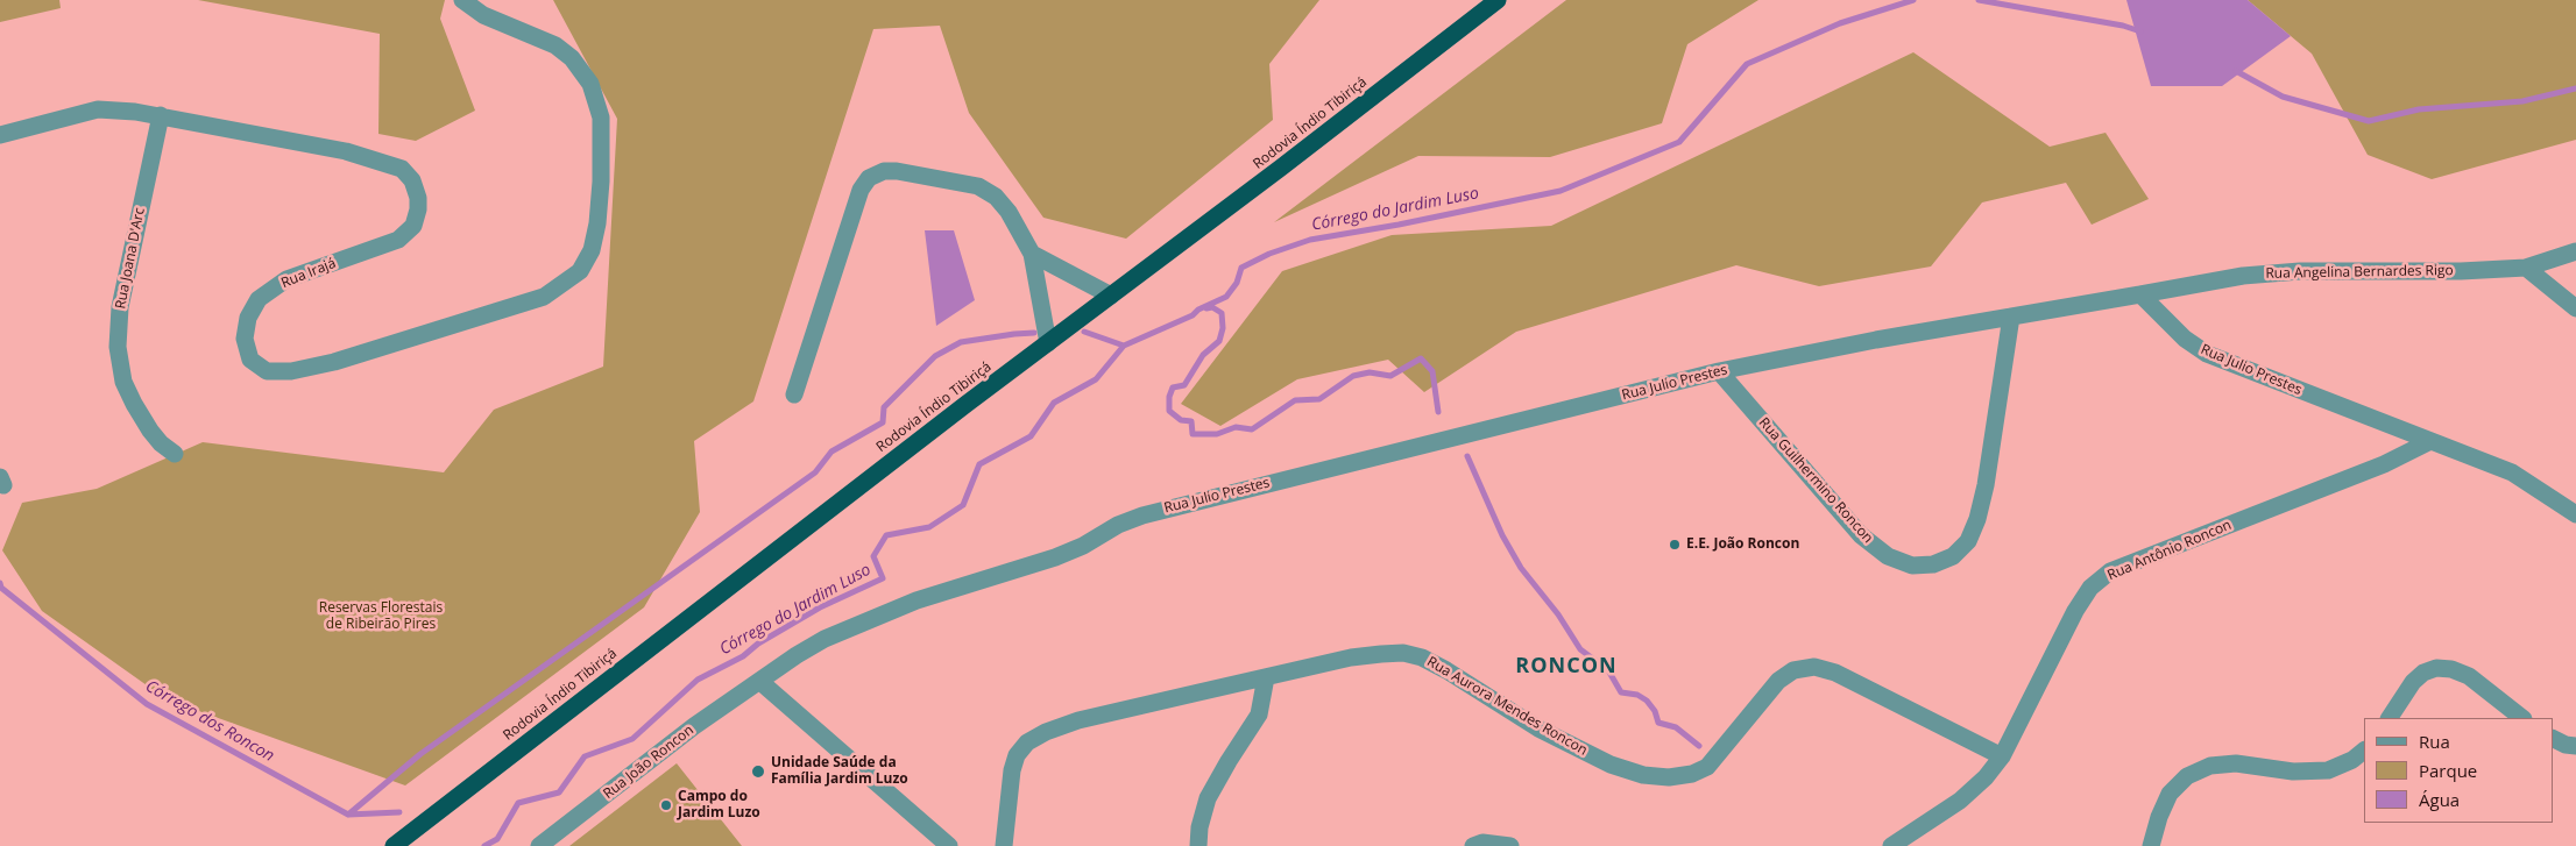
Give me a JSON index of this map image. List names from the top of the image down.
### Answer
{
  "streets": {
    "highway": ["Rodovia Índio Tibiriçá"],
    "street": [
      "Rua Joana D'Arc",
      "Rua Angelina Bernardes Rigo",
      "Rua Irajá",
      "Rua Julio Prestes",
      "Rua Guilhermino Roncon",
      "Rua Antônio Roncon",
      "Rua Aurora Mendes Roncon",
      "Rua João Roncon"
    ]
  },
  "crossings": [
    ["Rua Joana D'Arc", "Rua Irajá"],
    ["Rua Angelina Bernardes Rigo", "Rua Julio Prestes"],
    ["Rua Julio Prestes", "Rua Guilhermino Roncon"],
    ["Rua Julio Prestes", "Rua Antônio Roncon"],
    ["Rua Julio Prestes", "Rua João Roncon"],
    ["Rua Antônio Roncon", "Rua Aurora Mendes Roncon"]
  ],
  "districts": ["RONCON"],
  "water": ["Córrego do Jardim Luso", "Córrego dos Roncon"],
  "parks": ["Reservas Florestais de Ribeirão Pires"],
  "places": ["E.E. João Roncon", "Unidade Saúde da Família Jardim Luzo", "Campo do Jardim Luzo"],
  "legend": ["Rua", "Parque", "Água"]
}
